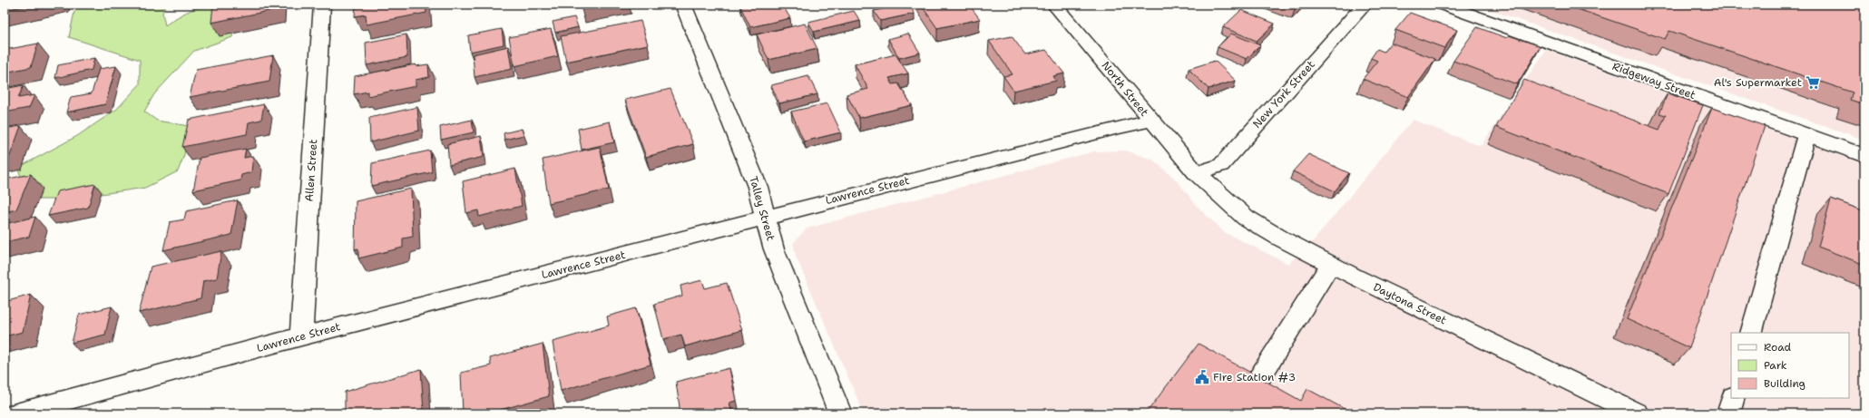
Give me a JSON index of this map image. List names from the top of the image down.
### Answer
{
  "streets": {
    "street": [
      "Ridgeway Street",
      "North Street",
      "New York Street",
      "Allen Street",
      "Lawrence Street",
      "Talley Street",
      "Daytona Street"
    ]
  },
  "crossings": [
    ["North Street", "New York Street"],
    ["North Street", "Lawrence Street"],
    ["North Street", "Daytona Street"],
    ["New York Street", "Daytona Street"],
    ["Allen Street", "Lawrence Street"],
    ["Lawrence Street", "Talley Street"]
  ],
  "places": {
    "supermarket": ["Al's Supermarket"],
    "public building": ["Fire Station #3"]
  },
  "legend": ["Road", "Park", "Building"]
}
